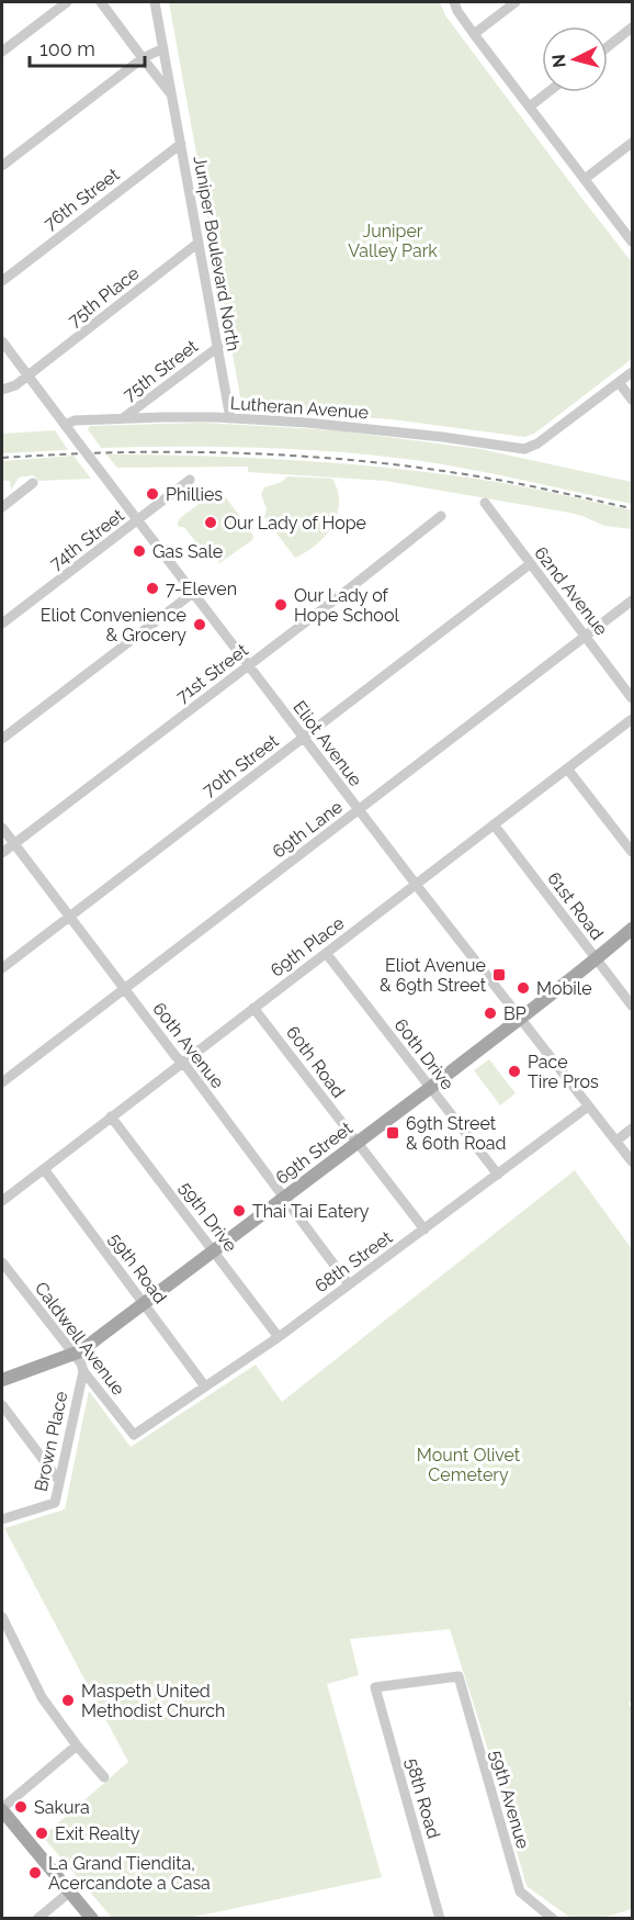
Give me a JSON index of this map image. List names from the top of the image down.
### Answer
{
  "streets": {
    "main road": ["69th Street"],
    "street": [
      "76th Street",
      "Juniper Boulevard North",
      "75th Place",
      "75th Street",
      "Lutheran Avenue",
      "74th Street",
      "62nd Avenue",
      "71st Street",
      "Eliot Avenue",
      "70th Street",
      "69th Lane",
      "61st Road",
      "69th Place",
      "60th Avenue",
      "60th Drive",
      "60th Road",
      "59th Drive",
      "68th Street",
      "59th Road",
      "Caldwell Avenue",
      "Brown Place",
      "58th Road",
      "59th Avenue"
    ]
  },
  "crossings": [
    ["76th Street", "Juniper Boulevard North"],
    ["Juniper Boulevard North", "75th Place"],
    ["Juniper Boulevard North", "75th Street"],
    ["Juniper Boulevard North", "Lutheran Avenue"],
    ["75th Place", "Eliot Avenue"],
    ["75th Street", "Lutheran Avenue"],
    ["Lutheran Avenue", "Eliot Avenue"],
    ["74th Street", "Eliot Avenue"],
    ["62nd Avenue", "70th Street"],
    ["62nd Avenue", "69th Lane"],
    ["71st Street", "Eliot Avenue"],
    ["71st Street", "60th Avenue"],
    ["Eliot Avenue", "70th Street"],
    ["Eliot Avenue", "69th Lane"],
    ["Eliot Avenue", "69th Place"],
    ["Eliot Avenue", "69th Street"],
    ["Eliot Avenue", "68th Street"],
    ["70th Street", "60th Avenue"],
    ["69th Lane", "60th Avenue"],
    ["61st Road", "69th Place"],
    ["61st Road", "69th Street"],
    ["69th Place", "60th Avenue"],
    ["69th Place", "60th Drive"],
    ["69th Place", "60th Road"],
    ["69th Place", "59th Drive"],
    ["69th Place", "59th Road"],
    ["60th Avenue", "69th Street"],
    ["60th Avenue", "68th Street"],
    ["60th Drive", "69th Street"],
    ["60th Drive", "68th Street"],
    ["60th Road", "69th Street"],
    ["60th Road", "68th Street"],
    ["69th Street", "59th Drive"],
    ["69th Street", "59th Road"],
    ["69th Street", "Caldwell Avenue"],
    ["59th Drive", "68th Street"],
    ["68th Street", "59th Road"],
    ["68th Street", "Caldwell Avenue"],
    ["Caldwell Avenue", "Brown Place"],
    ["58th Road", "59th Avenue"]
  ],
  "parks": ["Juniper Valley Park", "Mount Olivet Cemetery"],
  "places": {
    "other": [
      "Phillies",
      "Our Lady of Hope",
      "Gas Sale",
      "7-Eleven",
      "Our Lady of Hope School",
      "Eliot Convenience & Grocery",
      "Mobile",
      "BP",
      "Pace Tire Pros",
      "Thai Tai Eatery",
      "Maspeth United Methodist Church",
      "Sakura",
      "Exit Realty",
      "La Grand Tiendita, Acercandote a Casa"
    ],
    "transit": ["Eliot Avenue & 69th Street", "69th Street & 60th Road"]
  },
  "scale_bar": "100 m",
  "north": "left"
}
